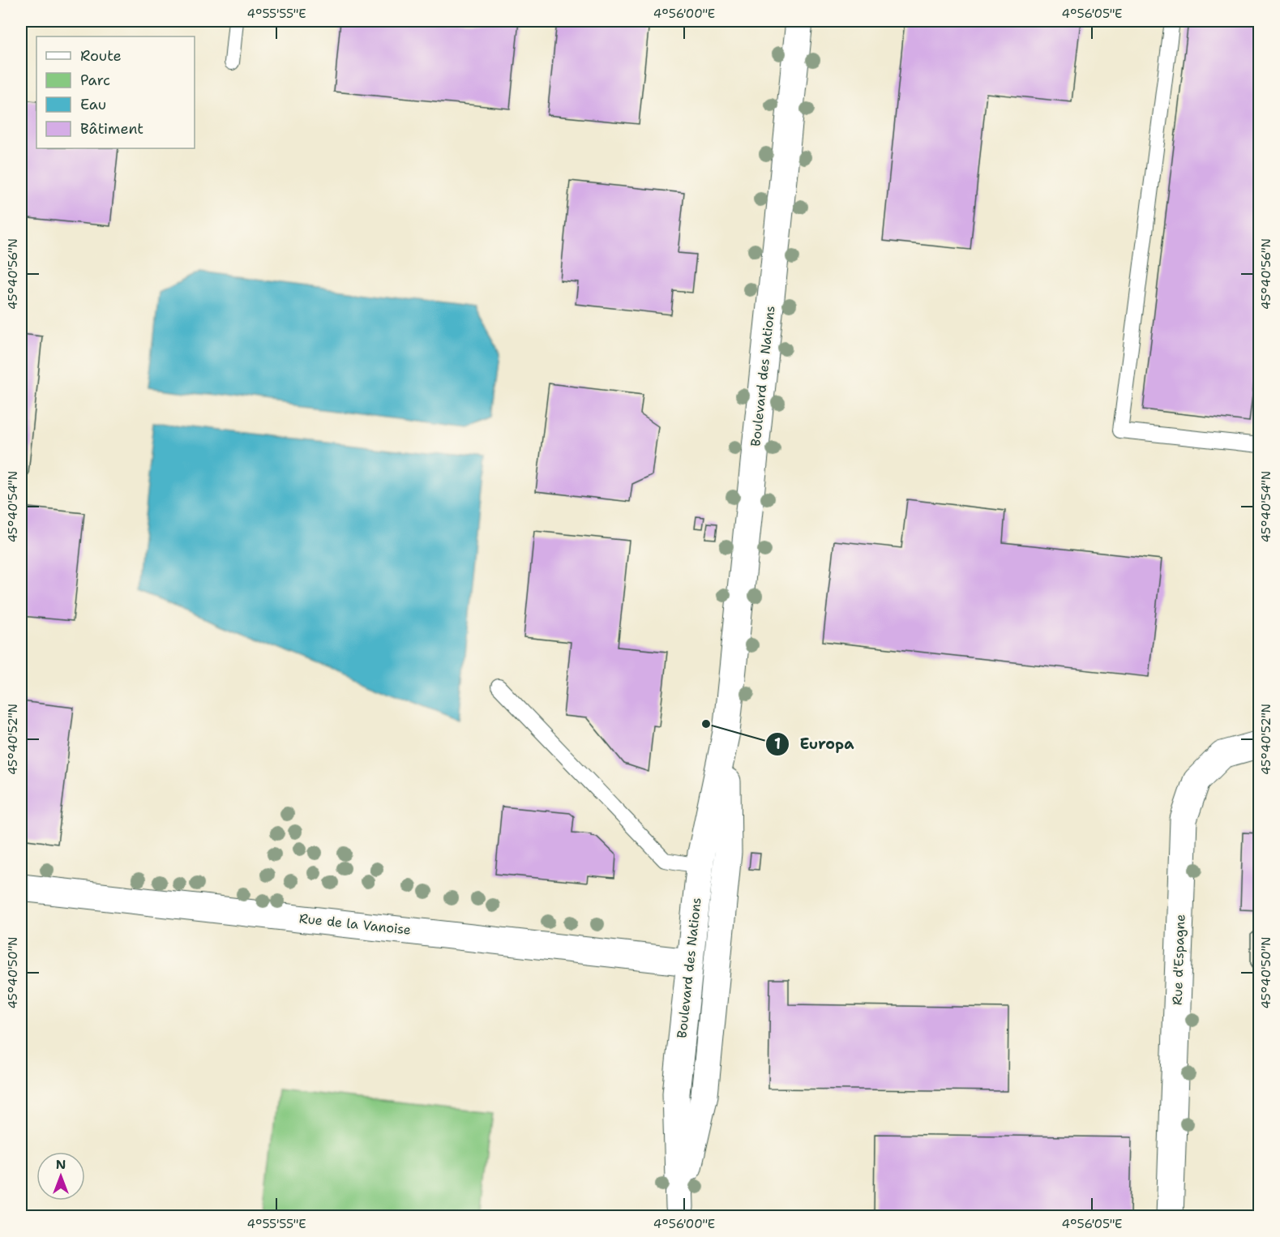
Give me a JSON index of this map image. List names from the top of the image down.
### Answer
{
  "streets": {
    "street": ["Boulevard des Nations", "Rue de la Vanoise", "Rue d'Espagne"]
  },
  "crossings": [
    ["Boulevard des Nations", "Rue de la Vanoise"]
  ],
  "places": ["Europa"],
  "legend": [
    "Route",
    "Parc",
    "Eau",
    "Bâtiment"
  ],
  "north": "top",
  "coordinates": [
    "4°55'55\"E",
    "4°56'00\"E",
    "4°56'05\"E",
    "45°40'56\"N",
    "45°40'54\"N",
    "45°40'52\"N",
    "45°40'50\"N"
  ]
}
